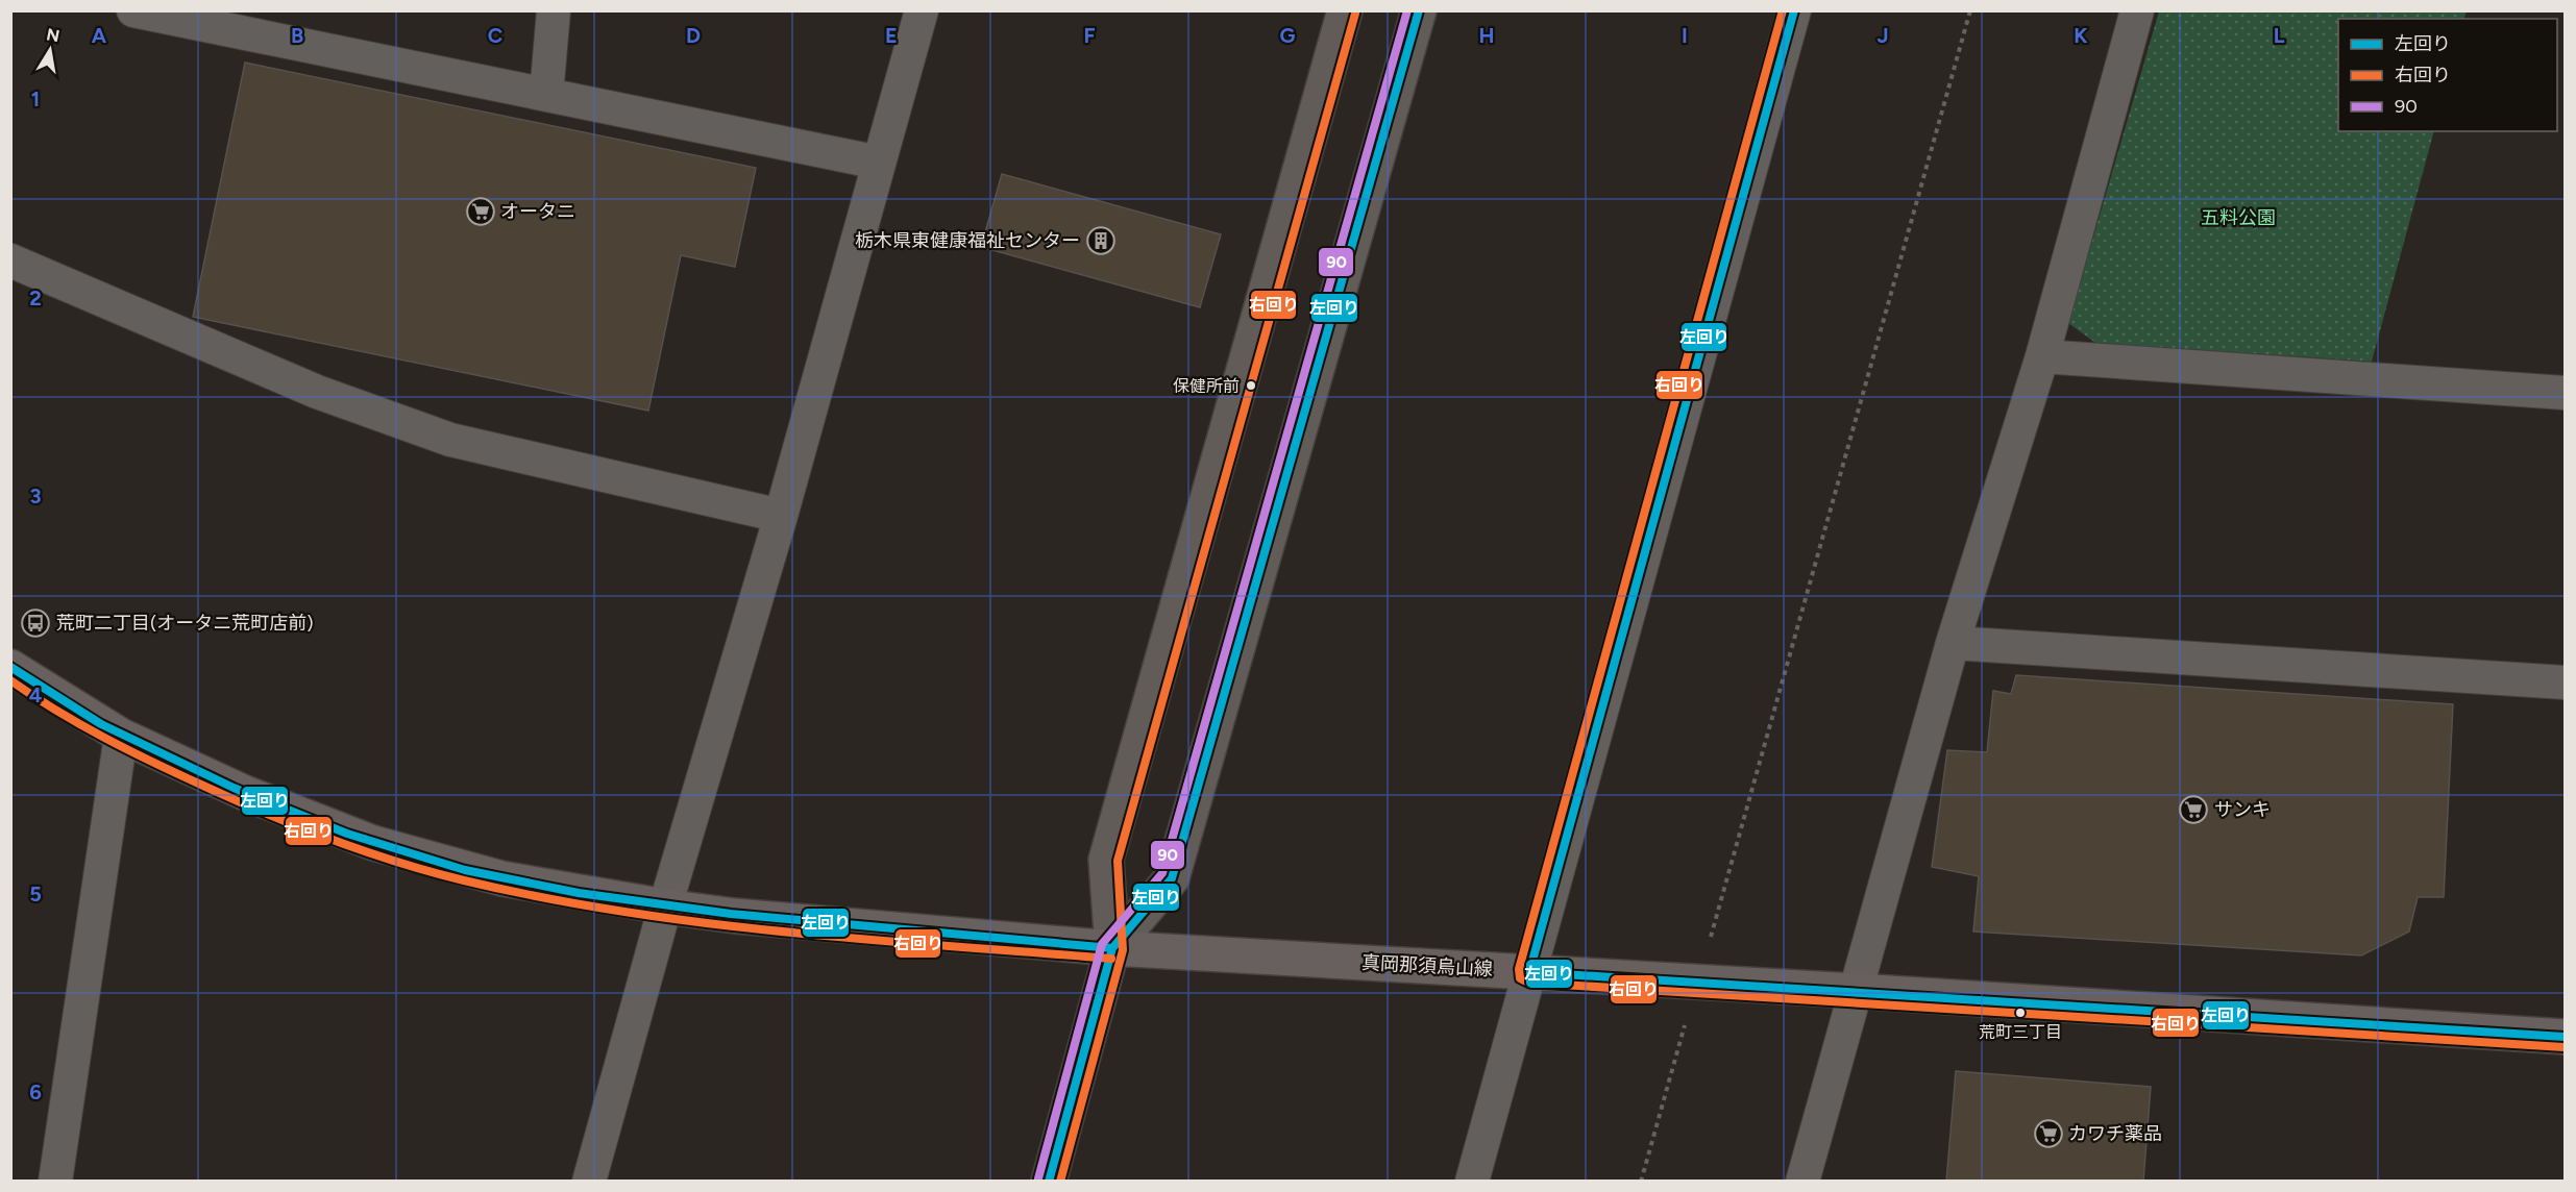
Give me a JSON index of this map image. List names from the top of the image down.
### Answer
{
  "streets": {
    "main road": ["真岡那須烏山線"]
  },
  "parks": ["五料公園"],
  "places": {
    "supermarket": ["オータニ", "サンキ", "カワチ薬品"],
    "building": ["栃木県東健康福祉センター"],
    "other": ["保健所前", "荒町三丁目"],
    "bus stop": ["荒町二丁目(オータニ荒町店前)"]
  },
  "lines": ["transit line 左回り", "transit line 右回り", "transit line 90"],
  "legend": ["左回り", "右回り", "90"],
  "north": "top",
  "grid": {
    "columns": [
      "A",
      "B",
      "C",
      "D",
      "E",
      "F",
      "G",
      "H",
      "I",
      "J",
      "K",
      "L"
    ],
    "rows": [
      "1",
      "2",
      "3",
      "4",
      "5",
      "6"
    ]
  }
}
